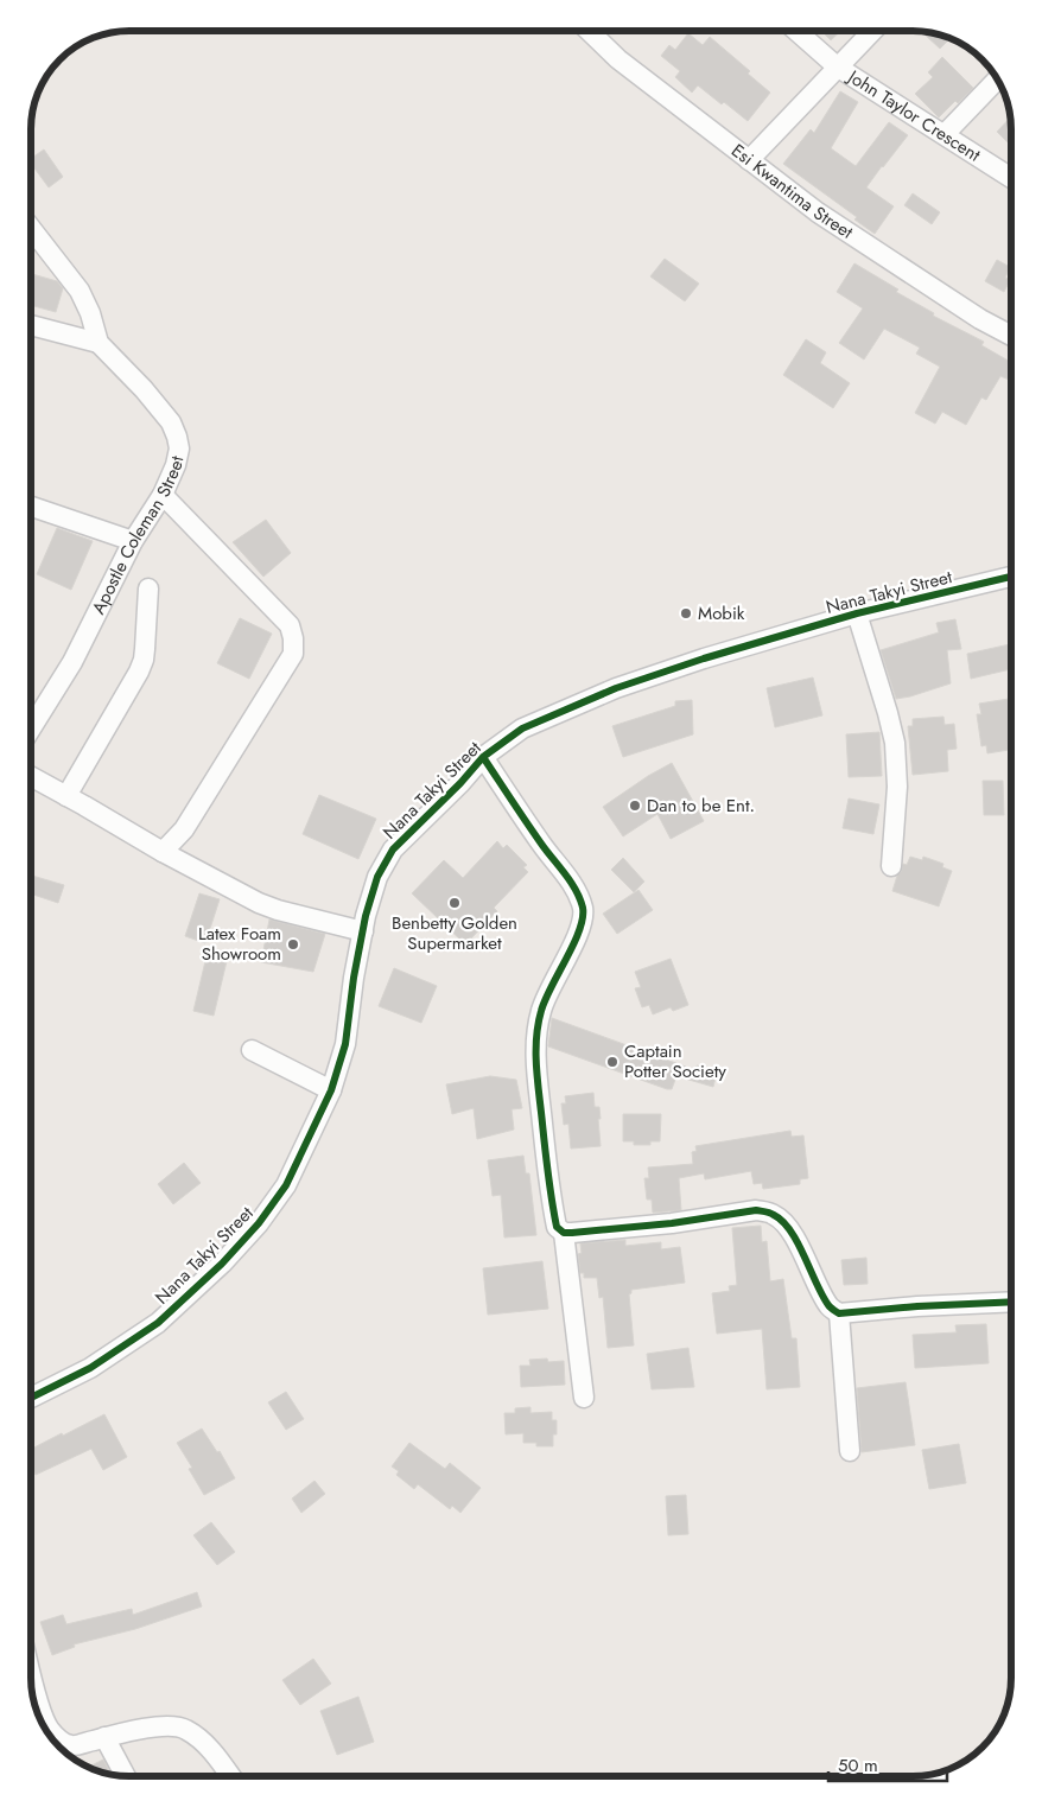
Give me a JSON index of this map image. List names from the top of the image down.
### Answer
{
  "streets": {
    "street": [
      "John Taylor Crescent",
      "Esi Kwantima Street",
      "Apostle Coleman Street",
      "Nana Takyi Street"
    ]
  },
  "places": [
    "Mobik",
    "Dan to be Ent.",
    "Benbetty Golden Supermarket",
    "Latex Foam Showroom",
    "Captain Potter Society"
  ],
  "scale_bar": "50 m"
}
